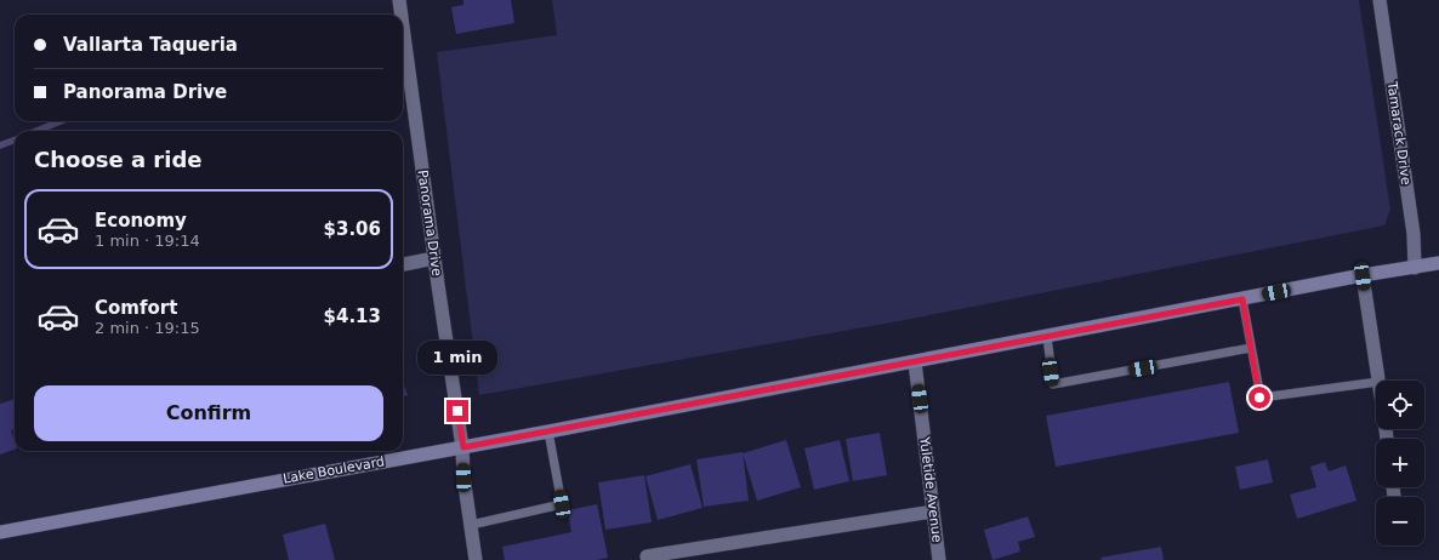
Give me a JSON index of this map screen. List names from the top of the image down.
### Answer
{
  "streets": {
    "main road": ["Lake Boulevard"],
    "street": ["Tamarack Drive", "Panorama Drive", "Yuletide Avenue"]
  },
  "crossings": [
    ["Tamarack Drive", "Lake Boulevard"],
    ["Panorama Drive", "Lake Boulevard"],
    ["Lake Boulevard", "Yuletide Avenue"]
  ],
  "page": {
    "banner": ["Vallarta Taqueria", "Panorama Drive"],
    "heading": "Choose a ride",
    "list": [
      {
        "name": "Economy",
        "note": "1 min · 19:14",
        "value": "$3.06"
      },
      {
        "name": "Comfort",
        "note": "2 min · 19:15",
        "value": "$4.13"
      }
    ],
    "bubble": "1 min",
    "buttons": "Confirm",
    "map_buttons": ["+", "−"]
  }
}
